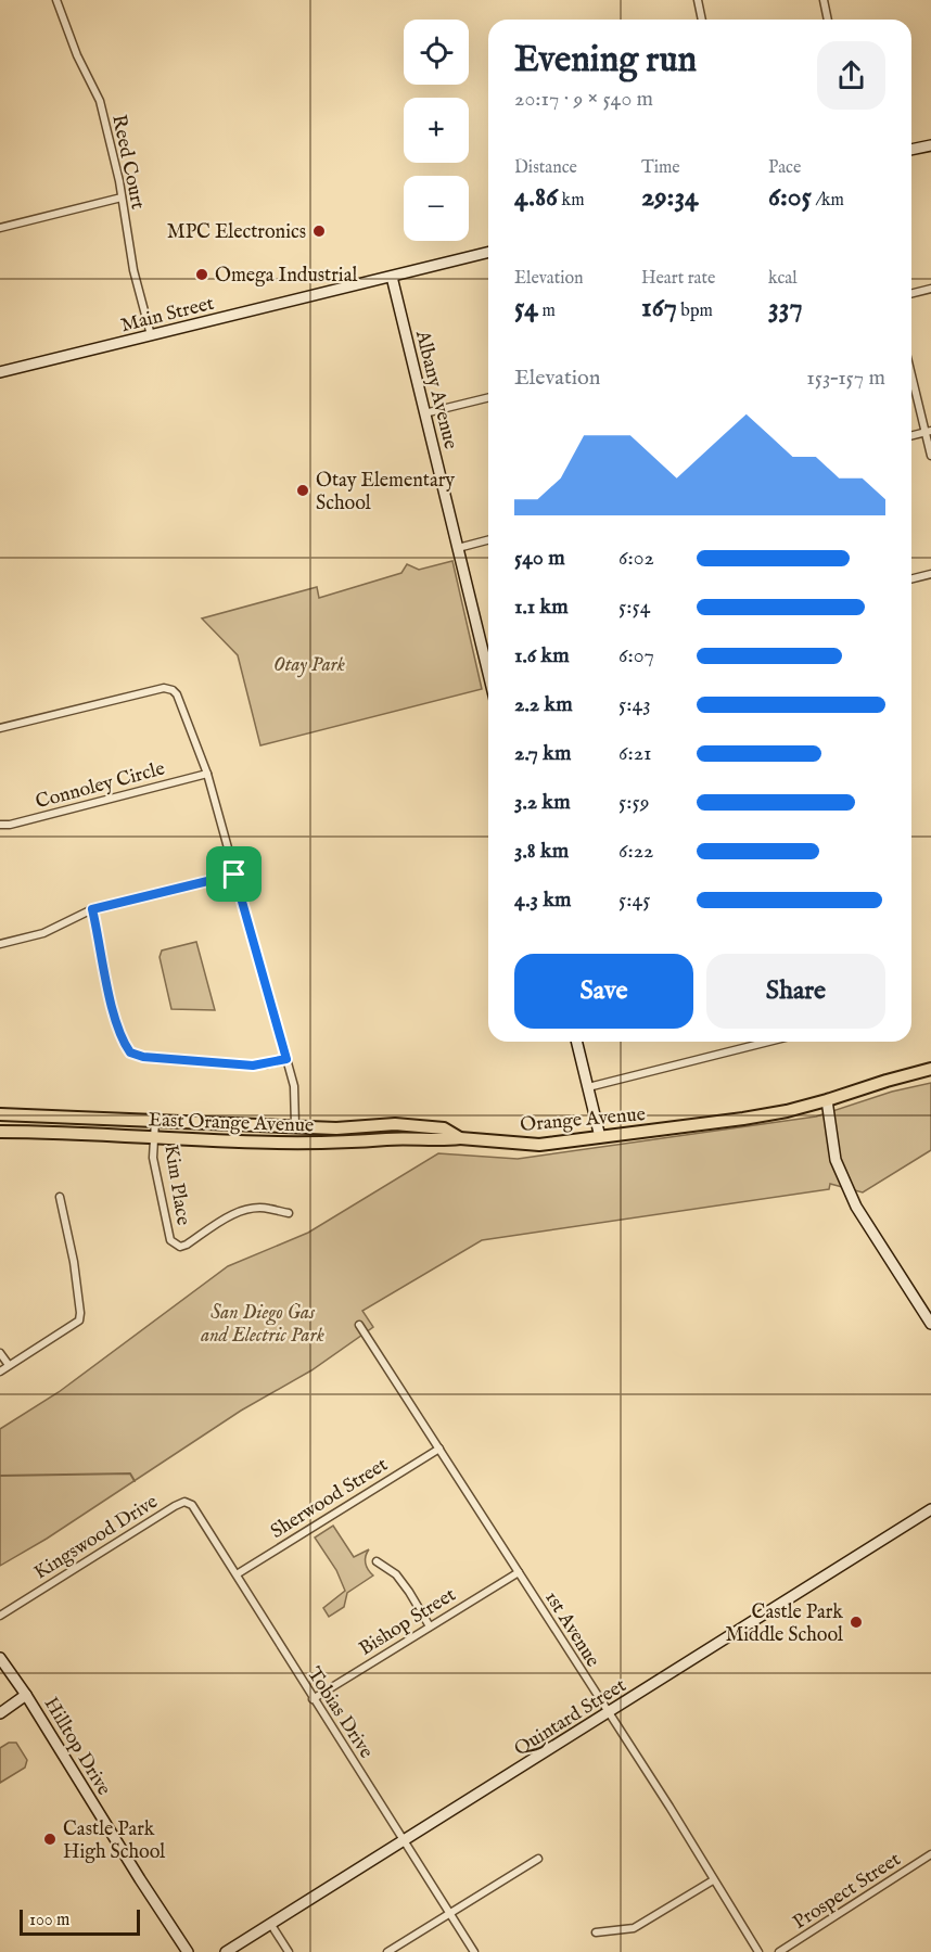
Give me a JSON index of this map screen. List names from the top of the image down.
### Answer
{
  "streets": {
    "main road": ["Orange Avenue", "East Orange Avenue"],
    "street": [
      "Reed Court",
      "Main Street",
      "Albany Avenue",
      "Connoley Circle",
      "Kim Place",
      "Sherwood Street",
      "Kingswood Drive",
      "Bishop Street",
      "1st Avenue",
      "Tobias Drive",
      "Quintard Street",
      "Hilltop Drive",
      "Prospect Street"
    ]
  },
  "crossings": [
    ["Reed Court", "Main Street"],
    ["Main Street", "Albany Avenue"],
    ["Orange Avenue", "East Orange Avenue"],
    ["Orange Avenue", "Kim Place"],
    ["East Orange Avenue", "Kim Place"],
    ["Sherwood Street", "1st Avenue"],
    ["Sherwood Street", "Tobias Drive"],
    ["Kingswood Drive", "Tobias Drive"],
    ["Bishop Street", "1st Avenue"],
    ["Bishop Street", "Tobias Drive"],
    ["1st Avenue", "Quintard Street"],
    ["Tobias Drive", "Quintard Street"]
  ],
  "parks": ["Otay Park", "San Diego Gas and Electric Park"],
  "places": [
    "MPC Electronics",
    "Omega Industrial",
    "Otay Elementary School",
    "Castle Park Middle School",
    "Castle Park High School"
  ],
  "scale_bar": "100 m",
  "page": {
    "map_buttons": ["+", "−"],
    "heading": ["Evening run", "20:17 · 9 × 540 m"],
    "stats": [
      ["Distance", "4.86 km"],
      ["Time", "29:34"],
      ["Pace", "6:05 /km"],
      ["Elevation", "54 m"],
      ["Heart rate", "167 bpm"],
      ["kcal", "337"]
    ],
    "chart": ["Elevation", "153–157 m"],
    "list": [
      {
        "name": "540 m",
        "note": "6:02"
      },
      {
        "name": "1.1 km",
        "note": "5:54"
      },
      {
        "name": "1.6 km",
        "note": "6:07"
      },
      {
        "name": "2.2 km",
        "note": "5:43"
      },
      {
        "name": "2.7 km",
        "note": "6:21"
      },
      {
        "name": "3.2 km",
        "note": "5:59"
      },
      {
        "name": "3.8 km",
        "note": "6:22"
      },
      {
        "name": "4.3 km",
        "note": "5:45"
      }
    ],
    "buttons": ["Save", "Share"],
    "scale": "100 m"
  }
}
